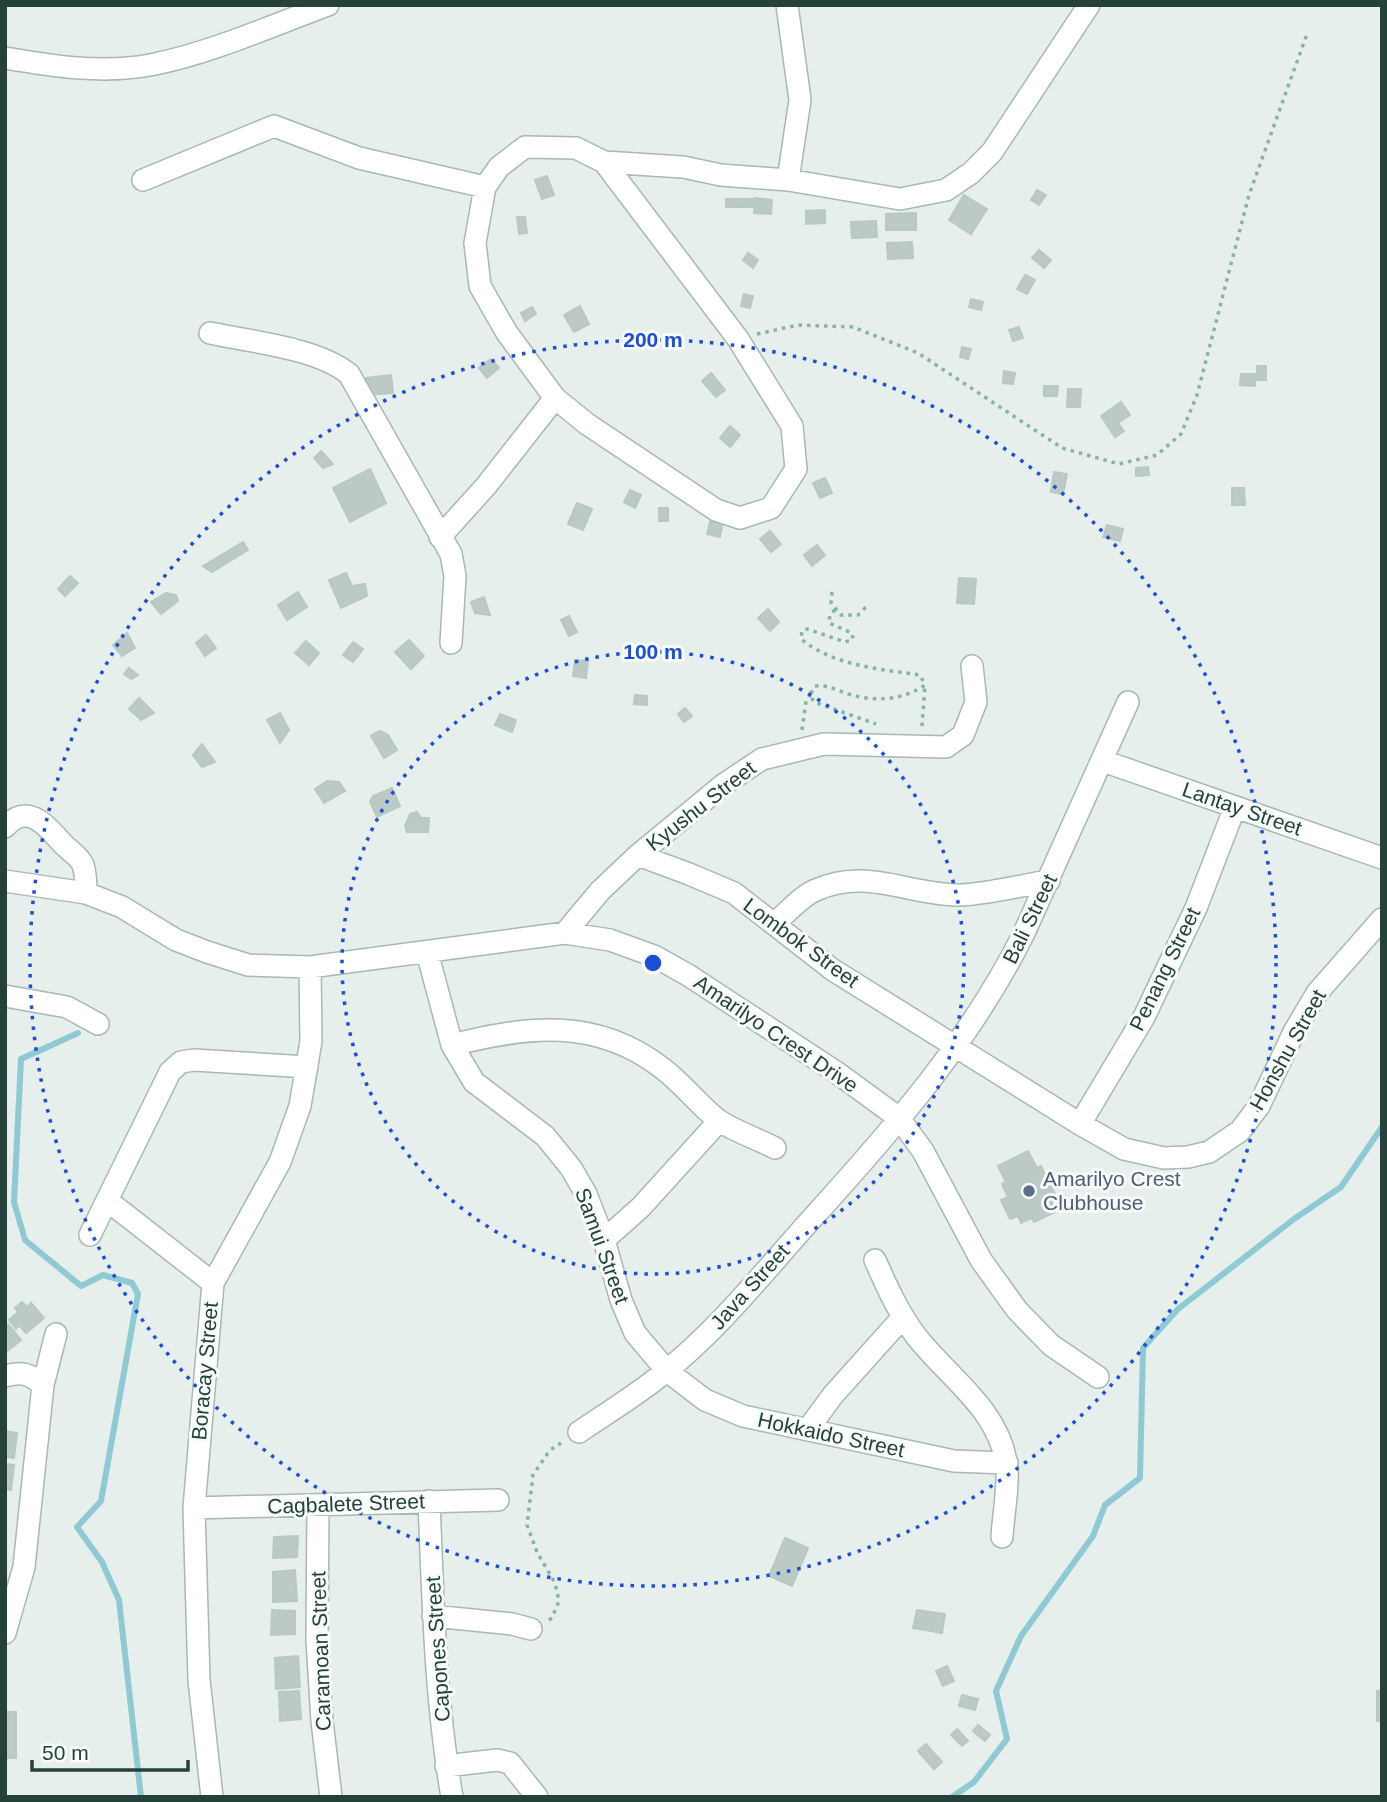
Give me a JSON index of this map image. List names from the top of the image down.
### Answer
{
  "streets": {
    "street": [
      "Kyushu Street",
      "Lantay Street",
      "Bali Street",
      "Lombok Street",
      "Penang Street",
      "Amarilyo Crest Drive",
      "Honshu Street",
      "Samui Street",
      "Java Street",
      "Boracay Street",
      "Hokkaido Street",
      "Cagbalete Street",
      "Capones Street",
      "Caramoan Street"
    ]
  },
  "crossings": [
    ["Kyushu Street", "Lombok Street"],
    ["Kyushu Street", "Amarilyo Crest Drive"],
    ["Lantay Street", "Bali Street"],
    ["Lantay Street", "Penang Street"],
    ["Bali Street", "Lombok Street"],
    ["Bali Street", "Amarilyo Crest Drive"],
    ["Bali Street", "Honshu Street"],
    ["Bali Street", "Java Street"],
    ["Lombok Street", "Honshu Street"],
    ["Penang Street", "Honshu Street"],
    ["Amarilyo Crest Drive", "Samui Street"],
    ["Amarilyo Crest Drive", "Java Street"],
    ["Amarilyo Crest Drive", "Boracay Street"],
    ["Samui Street", "Java Street"],
    ["Samui Street", "Hokkaido Street"],
    ["Java Street", "Hokkaido Street"],
    ["Boracay Street", "Cagbalete Street"],
    ["Cagbalete Street", "Capones Street"],
    ["Cagbalete Street", "Caramoan Street"]
  ],
  "places": ["Amarilyo Crest Clubhouse"],
  "scale_bar": "50 m",
  "rings": ["200 m", "100 m"]
}
